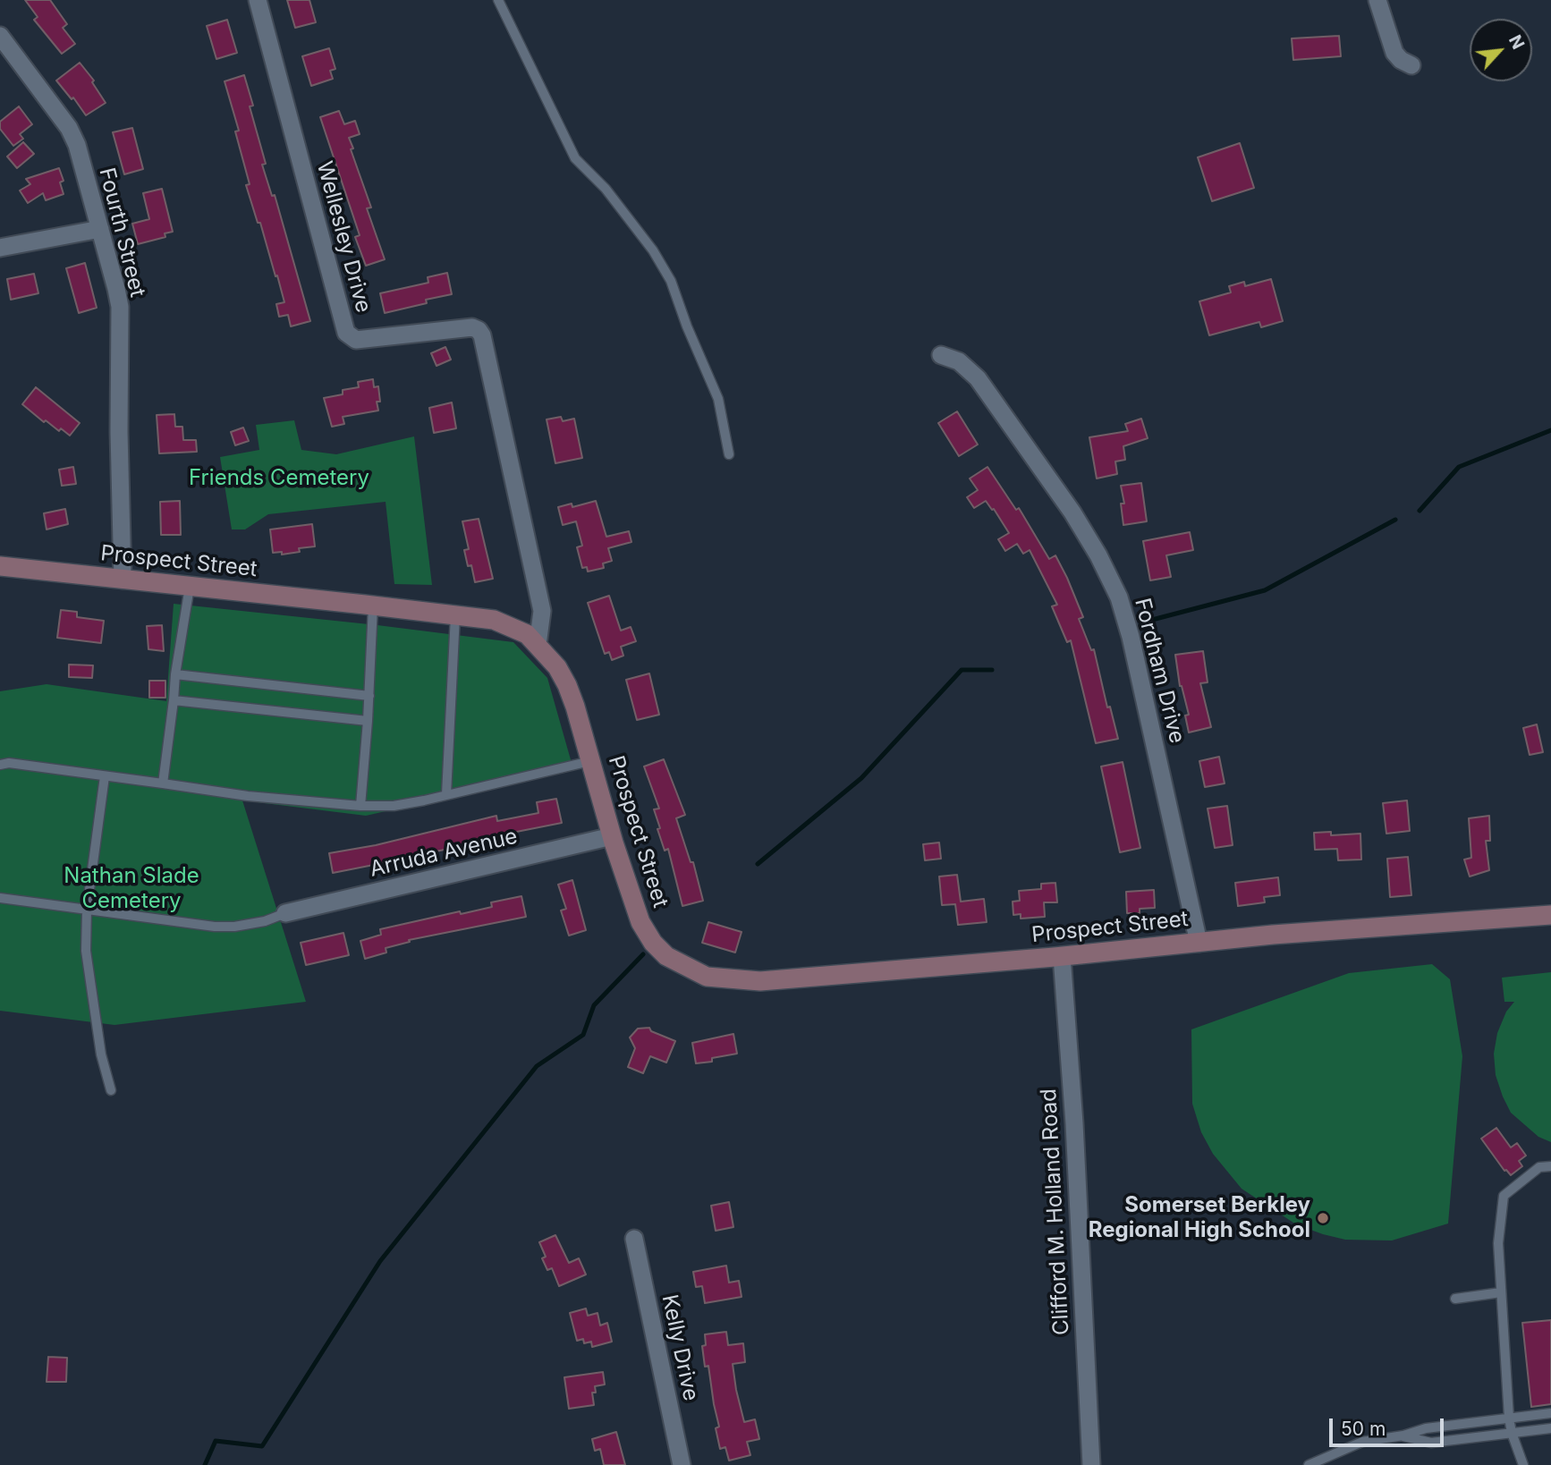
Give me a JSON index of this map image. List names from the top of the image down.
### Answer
{
  "streets": {
    "street": [
      "Fourth Street",
      "Wellesley Drive",
      "Prospect Street",
      "Fordham Drive",
      "Arruda Avenue",
      "Clifford M. Holland Road",
      "Kelly Drive"
    ]
  },
  "crossings": [
    ["Fourth Street", "Prospect Street"],
    ["Wellesley Drive", "Prospect Street"],
    ["Prospect Street", "Fordham Drive"],
    ["Prospect Street", "Arruda Avenue"],
    ["Prospect Street", "Clifford M. Holland Road"]
  ],
  "parks": ["Friends Cemetery", "Nathan Slade Cemetery"],
  "places": ["Somerset Berkley Regional High School"],
  "scale_bar": "50 m",
  "north": "top right"
}
